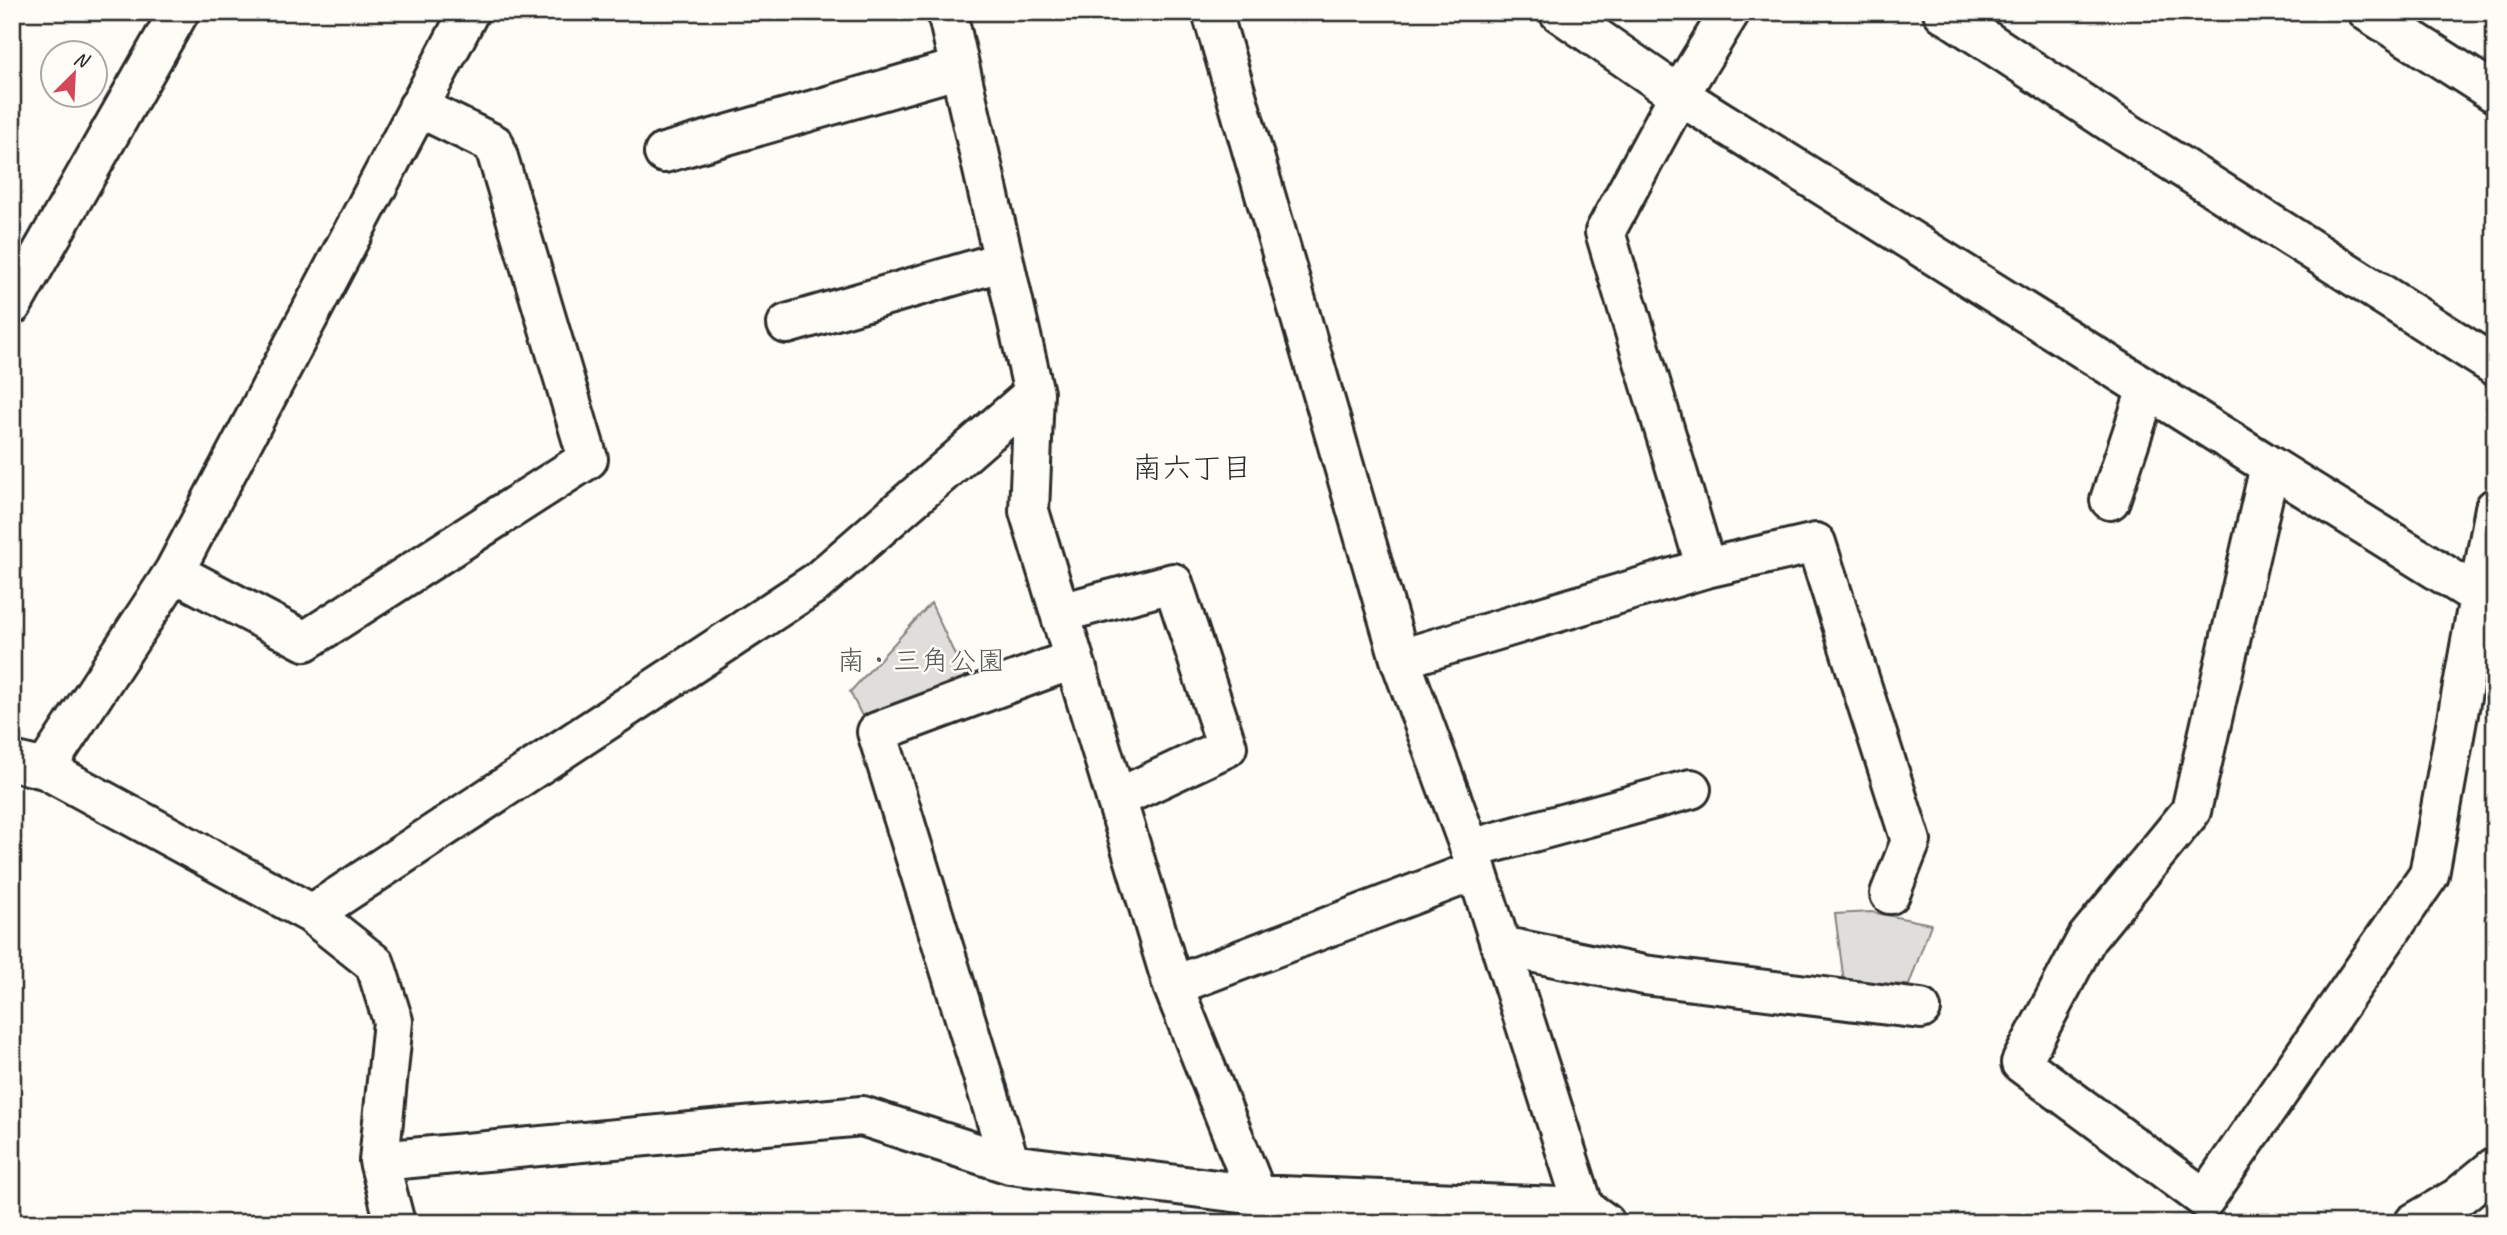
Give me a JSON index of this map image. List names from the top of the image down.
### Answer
{
  "districts": ["南六丁目"],
  "parks": ["南・三角公園"],
  "north": "top right"
}
